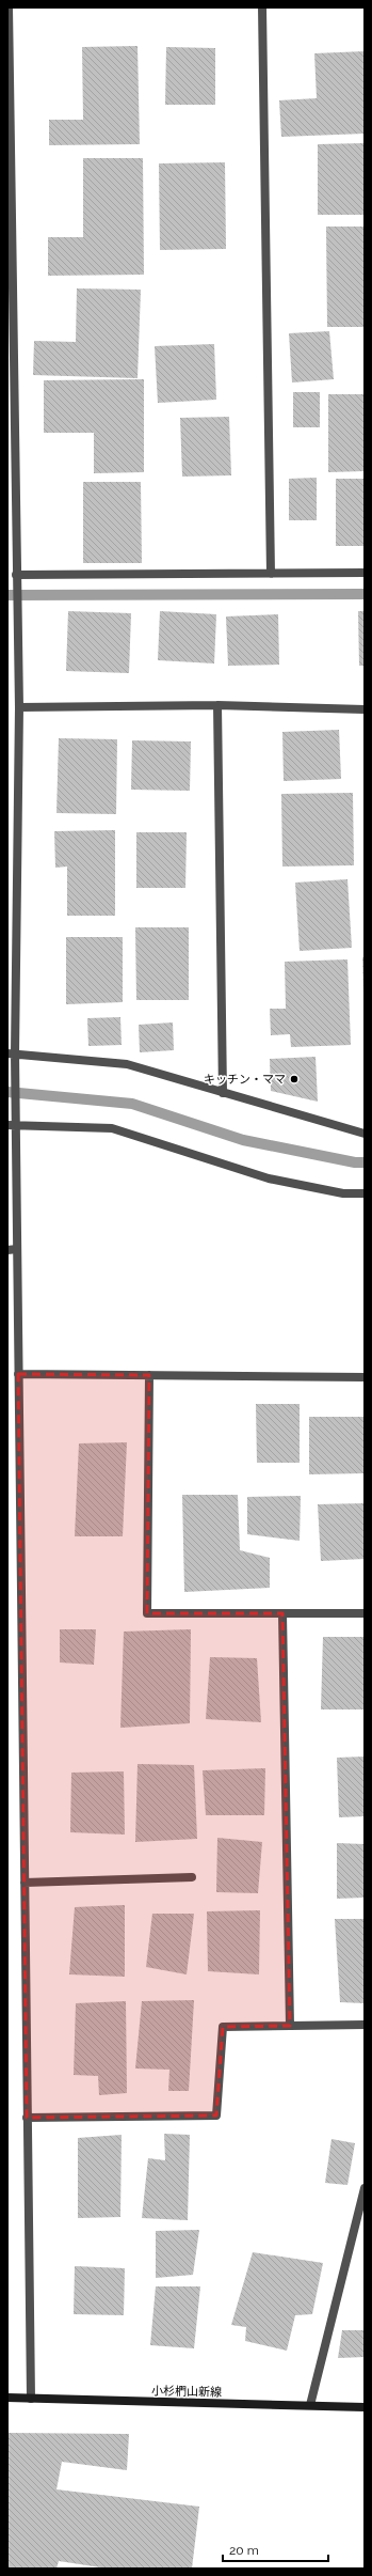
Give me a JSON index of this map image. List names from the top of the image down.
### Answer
{
  "streets": {
    "main road": ["小杉椚山新線"]
  },
  "places": ["キッチン・ママ"],
  "scale_bar": "20 m"
}
